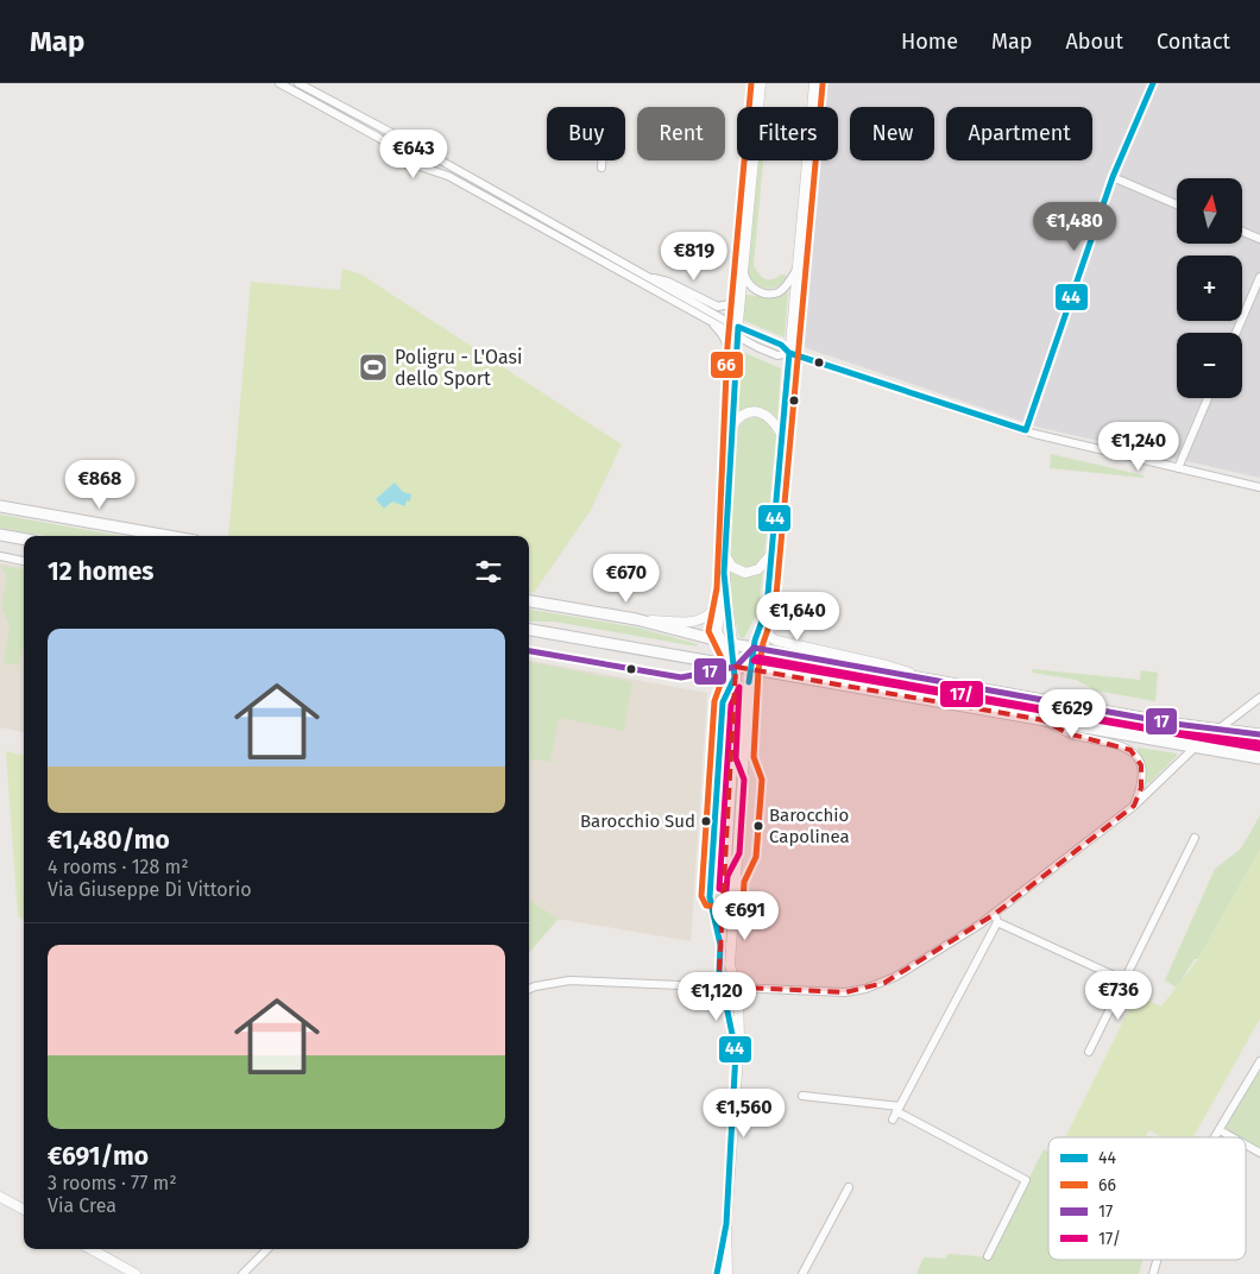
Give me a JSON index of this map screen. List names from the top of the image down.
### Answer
{
  "places": {
    "sports": ["Poligru - L'Oasi dello Sport"],
    "other": ["Barocchio Sud", "Barocchio Capolinea"]
  },
  "lines": [
    "transit line 44",
    "transit line 66",
    "transit line 17",
    "transit line 17/"
  ],
  "legend": [
    "44",
    "66",
    "17",
    "17/"
  ],
  "north": "top",
  "page": {
    "header": "Map",
    "nav": [
      "Home",
      "Map",
      "About",
      "Contact"
    ],
    "chip": [
      "Buy",
      "Rent",
      "Filters",
      "New",
      "Apartment"
    ],
    "price": [
      "€643",
      "€1,480",
      "€819",
      "€1,240",
      "€868",
      "€670",
      "€1,640",
      "€629",
      "€691",
      "€736",
      "€1,120",
      "€1,560"
    ],
    "map_buttons": ["+", "−"],
    "heading": "12 homes",
    "list": [
      {
        "name": "€1,480/mo",
        "note": "4 rooms · 128 m² · Via Giuseppe Di Vittorio"
      },
      {
        "name": "€691/mo",
        "note": "3 rooms · 77 m² · Via Crea"
      }
    ]
  }
}
